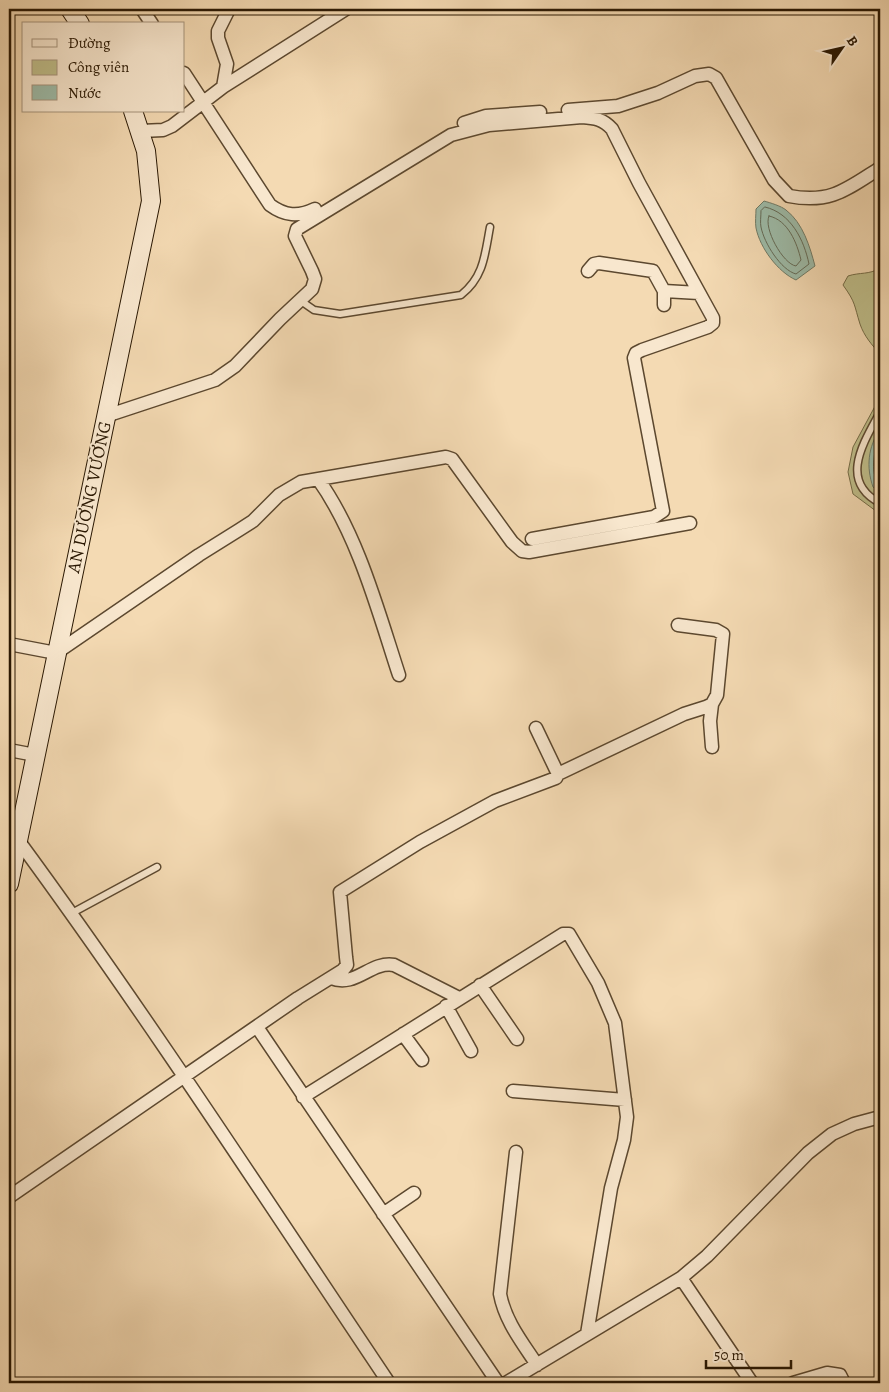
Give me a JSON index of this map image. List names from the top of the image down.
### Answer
{
  "streets": {
    "street": ["AN DƯƠNG VƯƠNG"]
  },
  "legend": ["Đường", "Công viên", "Nước"],
  "scale_bar": "50 m",
  "north": "top right"
}
